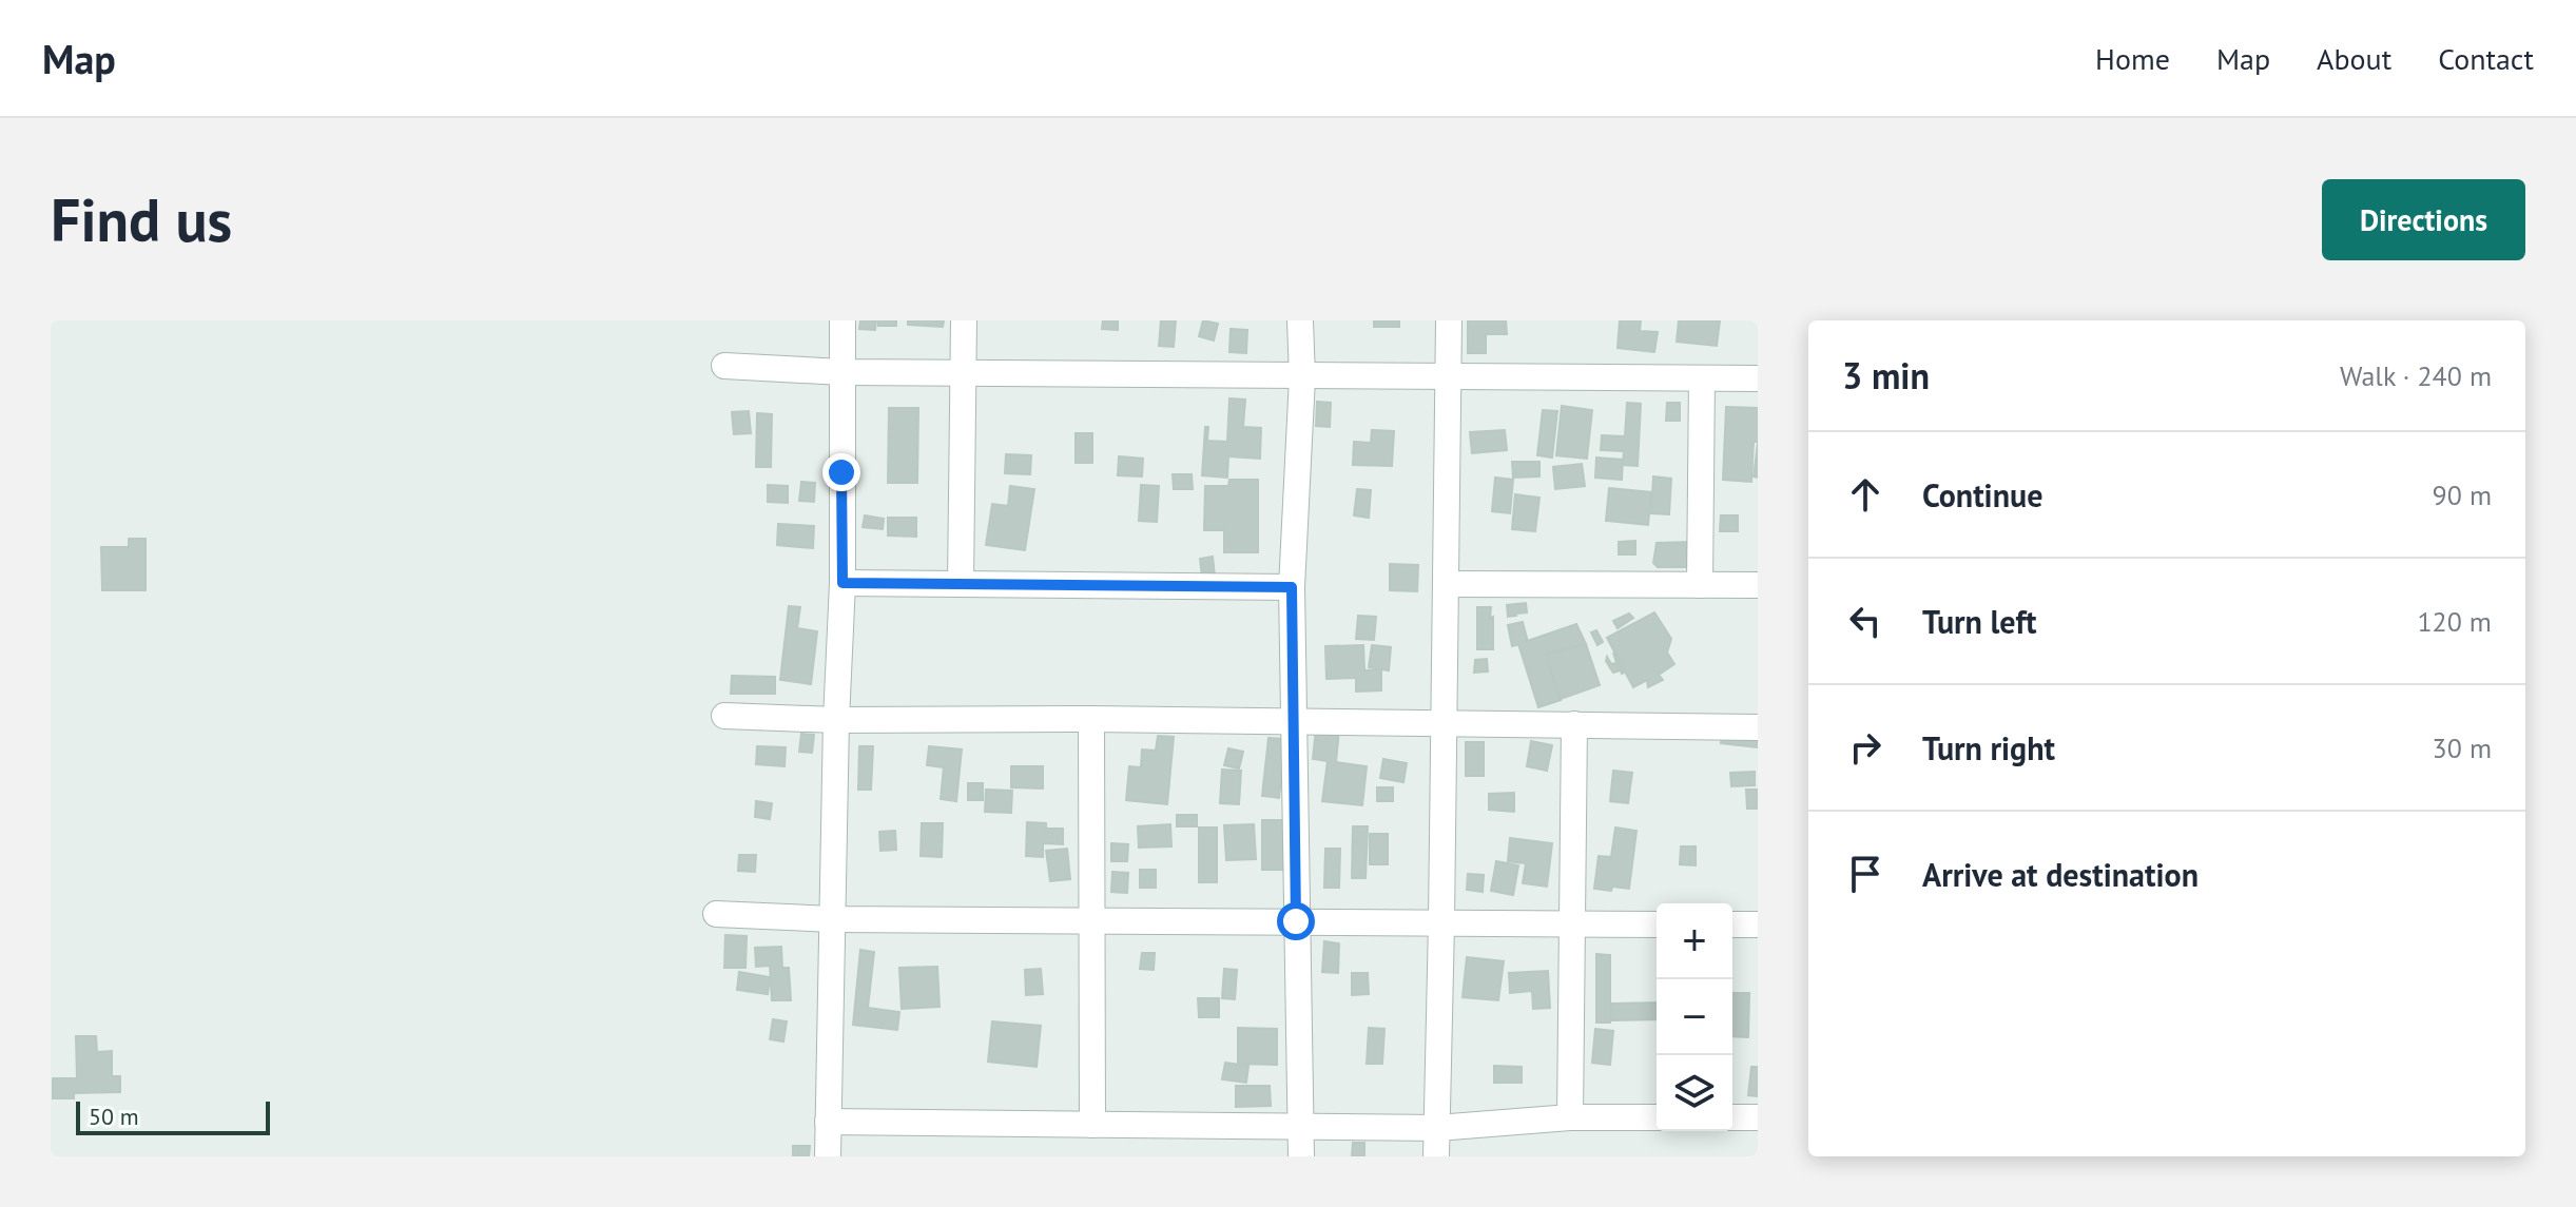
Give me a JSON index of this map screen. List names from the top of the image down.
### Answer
{
  "scale_bar": "50 m",
  "page": {
    "header": "Map",
    "nav": [
      "Home",
      "Map",
      "About",
      "Contact"
    ],
    "buttons": "Directions",
    "title": "Find us",
    "heading": ["3 min", "Walk · 240 m"],
    "list": [
      ["Continue", "90 m"],
      ["Turn left", "120 m"],
      ["Turn right", "30 m"],
      "Arrive at destination"
    ],
    "map_buttons": ["+", "−"],
    "scale": "50 m"
  }
}
